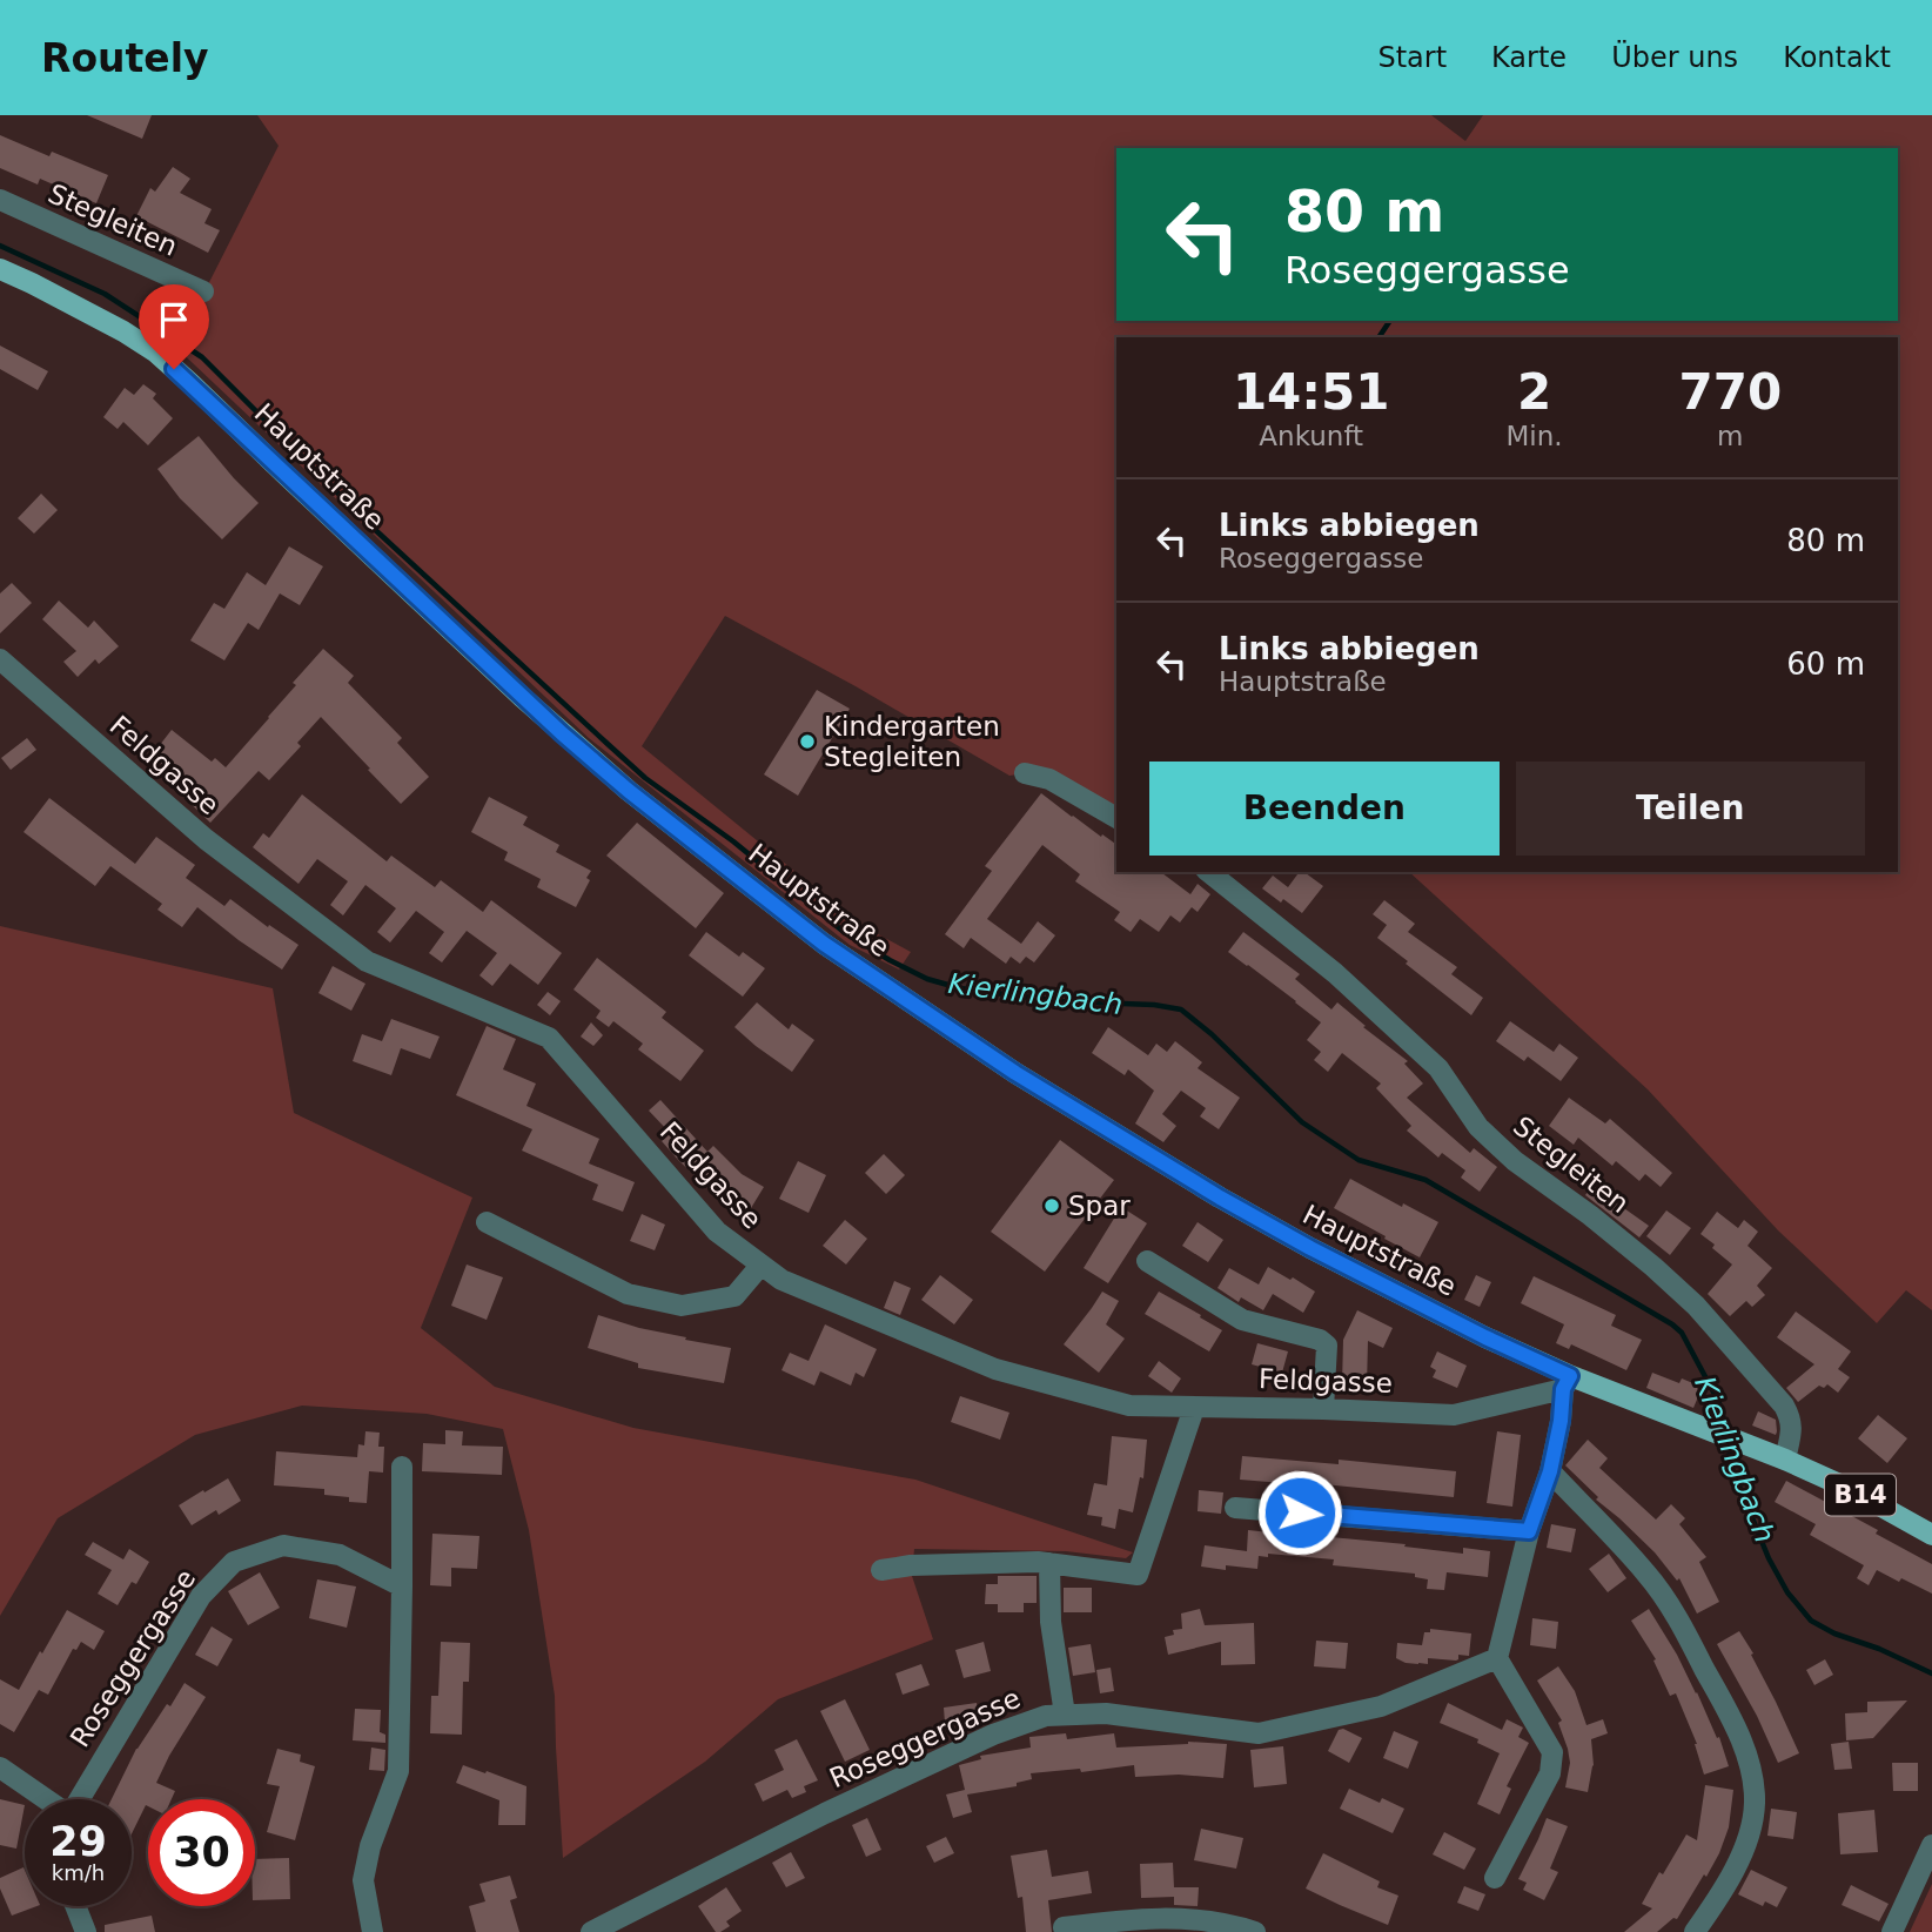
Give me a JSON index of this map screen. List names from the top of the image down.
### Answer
{
  "streets": {
    "main road": ["Hauptstraße", "B14"],
    "street": ["Stegleiten", "Feldgasse", "Roseggergasse"]
  },
  "crossings": [
    ["Stegleiten", "Hauptstraße"],
    ["Stegleiten", "B14"],
    ["Hauptstraße", "Feldgasse"],
    ["Hauptstraße", "B14"]
  ],
  "water": ["Kierlingbach"],
  "places": ["Kindergarten Stegleiten", "Spar"],
  "page": {
    "header": "Routely",
    "nav": [
      "Start",
      "Karte",
      "Über uns",
      "Kontakt"
    ],
    "turn": ["80 m", "Roseggergasse"],
    "eta": [
      "14:51",
      "Ankunft",
      "2",
      "Min.",
      "770",
      "m"
    ],
    "list": [
      {
        "name": "Links abbiegen",
        "note": "Roseggergasse",
        "value": "80 m"
      },
      {
        "name": "Links abbiegen",
        "note": "Hauptstraße",
        "value": "60 m"
      }
    ],
    "buttons": ["Beenden", "Teilen"],
    "speed": "29 km/h",
    "limit": "30"
  }
}
